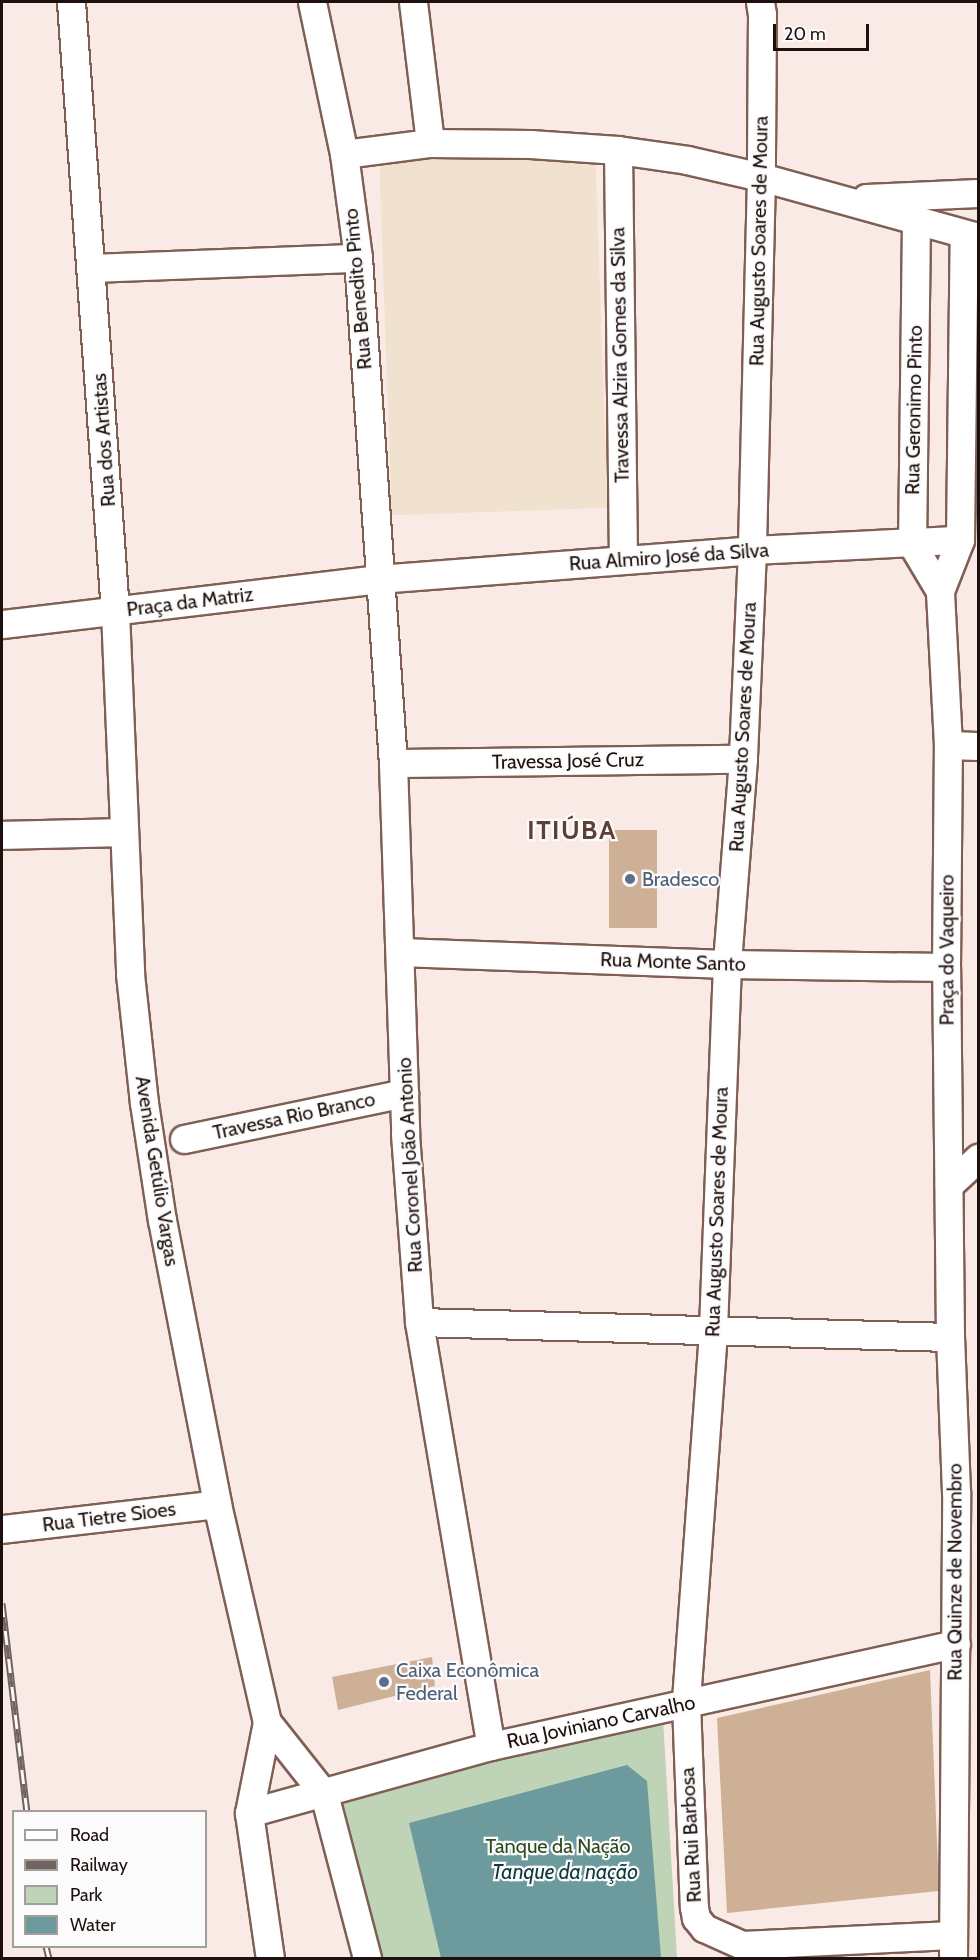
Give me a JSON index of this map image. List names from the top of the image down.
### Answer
{
  "streets": {
    "street": [
      "Rua Augusto Soares de Moura",
      "Rua Benedito Pinto",
      "Travessa Alzira Gomes da Silva",
      "Rua Geronimo Pinto",
      "Rua dos Artistas",
      "Rua Almiro José da Silva",
      "Praça da Matriz",
      "Travessa José Cruz",
      "Praça do Vaqueiro",
      "Rua Monte Santo",
      "Travessa Rio Branco",
      "Rua Coronel João Antonio",
      "Avenida Getúlio Vargas",
      "Rua Tietre Sioes",
      "Rua Quinze de Novembro",
      "Rua Joviniano Carvalho",
      "Rua Rui Barbosa"
    ]
  },
  "crossings": [
    ["Rua Augusto Soares de Moura", "Rua Almiro José da Silva"],
    ["Rua Augusto Soares de Moura", "Travessa José Cruz"],
    ["Rua Augusto Soares de Moura", "Rua Monte Santo"],
    ["Rua Augusto Soares de Moura", "Rua Joviniano Carvalho"],
    ["Rua Augusto Soares de Moura", "Rua Rui Barbosa"],
    ["Rua Benedito Pinto", "Rua Almiro José da Silva"],
    ["Rua Benedito Pinto", "Praça da Matriz"],
    ["Rua Benedito Pinto", "Rua Coronel João Antonio"],
    ["Travessa Alzira Gomes da Silva", "Rua Almiro José da Silva"],
    ["Rua Geronimo Pinto", "Rua Almiro José da Silva"],
    ["Rua dos Artistas", "Praça da Matriz"],
    ["Rua dos Artistas", "Avenida Getúlio Vargas"],
    ["Rua Almiro José da Silva", "Praça da Matriz"],
    ["Rua Almiro José da Silva", "Rua Coronel João Antonio"],
    ["Praça da Matriz", "Rua Coronel João Antonio"],
    ["Praça da Matriz", "Avenida Getúlio Vargas"],
    ["Travessa José Cruz", "Rua Coronel João Antonio"],
    ["Praça do Vaqueiro", "Rua Monte Santo"],
    ["Praça do Vaqueiro", "Rua Quinze de Novembro"],
    ["Rua Monte Santo", "Rua Coronel João Antonio"],
    ["Travessa Rio Branco", "Rua Coronel João Antonio"],
    ["Rua Coronel João Antonio", "Rua Joviniano Carvalho"],
    ["Avenida Getúlio Vargas", "Rua Tietre Sioes"],
    ["Avenida Getúlio Vargas", "Rua Joviniano Carvalho"],
    ["Rua Quinze de Novembro", "Rua Joviniano Carvalho"],
    ["Rua Quinze de Novembro", "Rua Rui Barbosa"],
    ["Rua Joviniano Carvalho", "Rua Rui Barbosa"]
  ],
  "districts": ["ITIÚBA"],
  "water": ["Tanque da nação"],
  "parks": ["Tanque da Nação"],
  "places": ["Bradesco", "Caixa Econômica Federal"],
  "legend": [
    "Road",
    "Railway",
    "Park",
    "Water"
  ],
  "scale_bar": "20 m"
}
